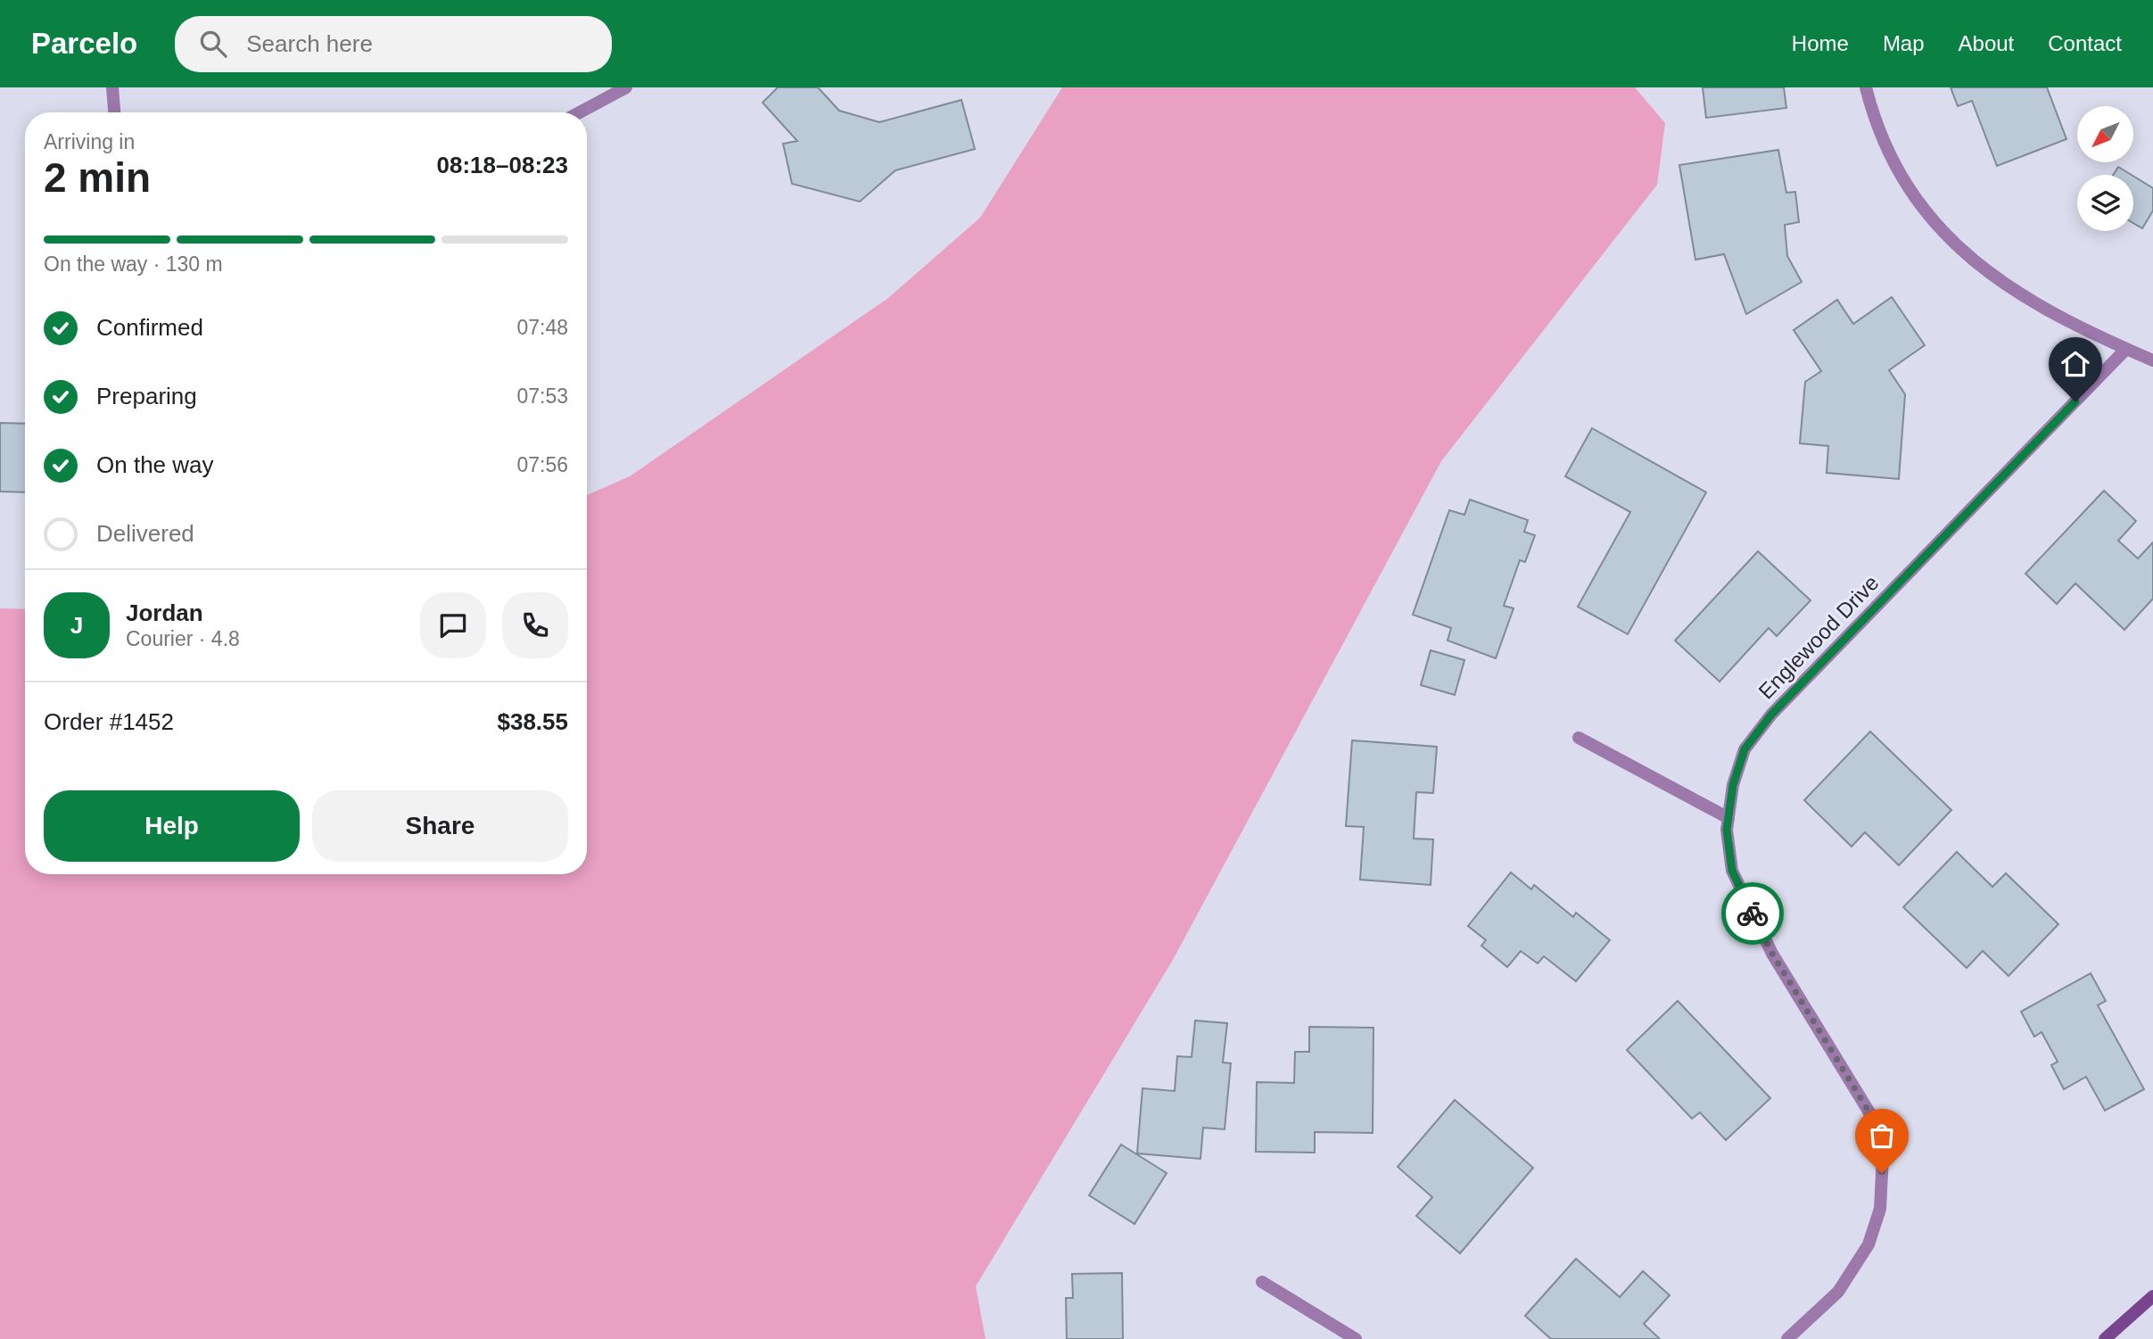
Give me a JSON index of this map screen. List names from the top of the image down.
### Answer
{
  "streets": {
    "street": ["Englewood Drive"]
  },
  "north": "bottom left",
  "page": {
    "header": "Parcelo",
    "search": "Search here",
    "nav": [
      "Home",
      "Map",
      "About",
      "Contact"
    ],
    "heading": ["2 min", "Arriving in", "08:18–08:23"],
    "panel": [
      "Jordan",
      "Courier · 4.8",
      "Order #1452",
      "$38.55"
    ],
    "bar": "On the way · 130 m",
    "list": [
      ["Confirmed", "07:48"],
      ["Preparing", "07:53"],
      ["On the way", "07:56"],
      "Delivered"
    ],
    "round": "J",
    "buttons": ["Help", "Share"]
  }
}
